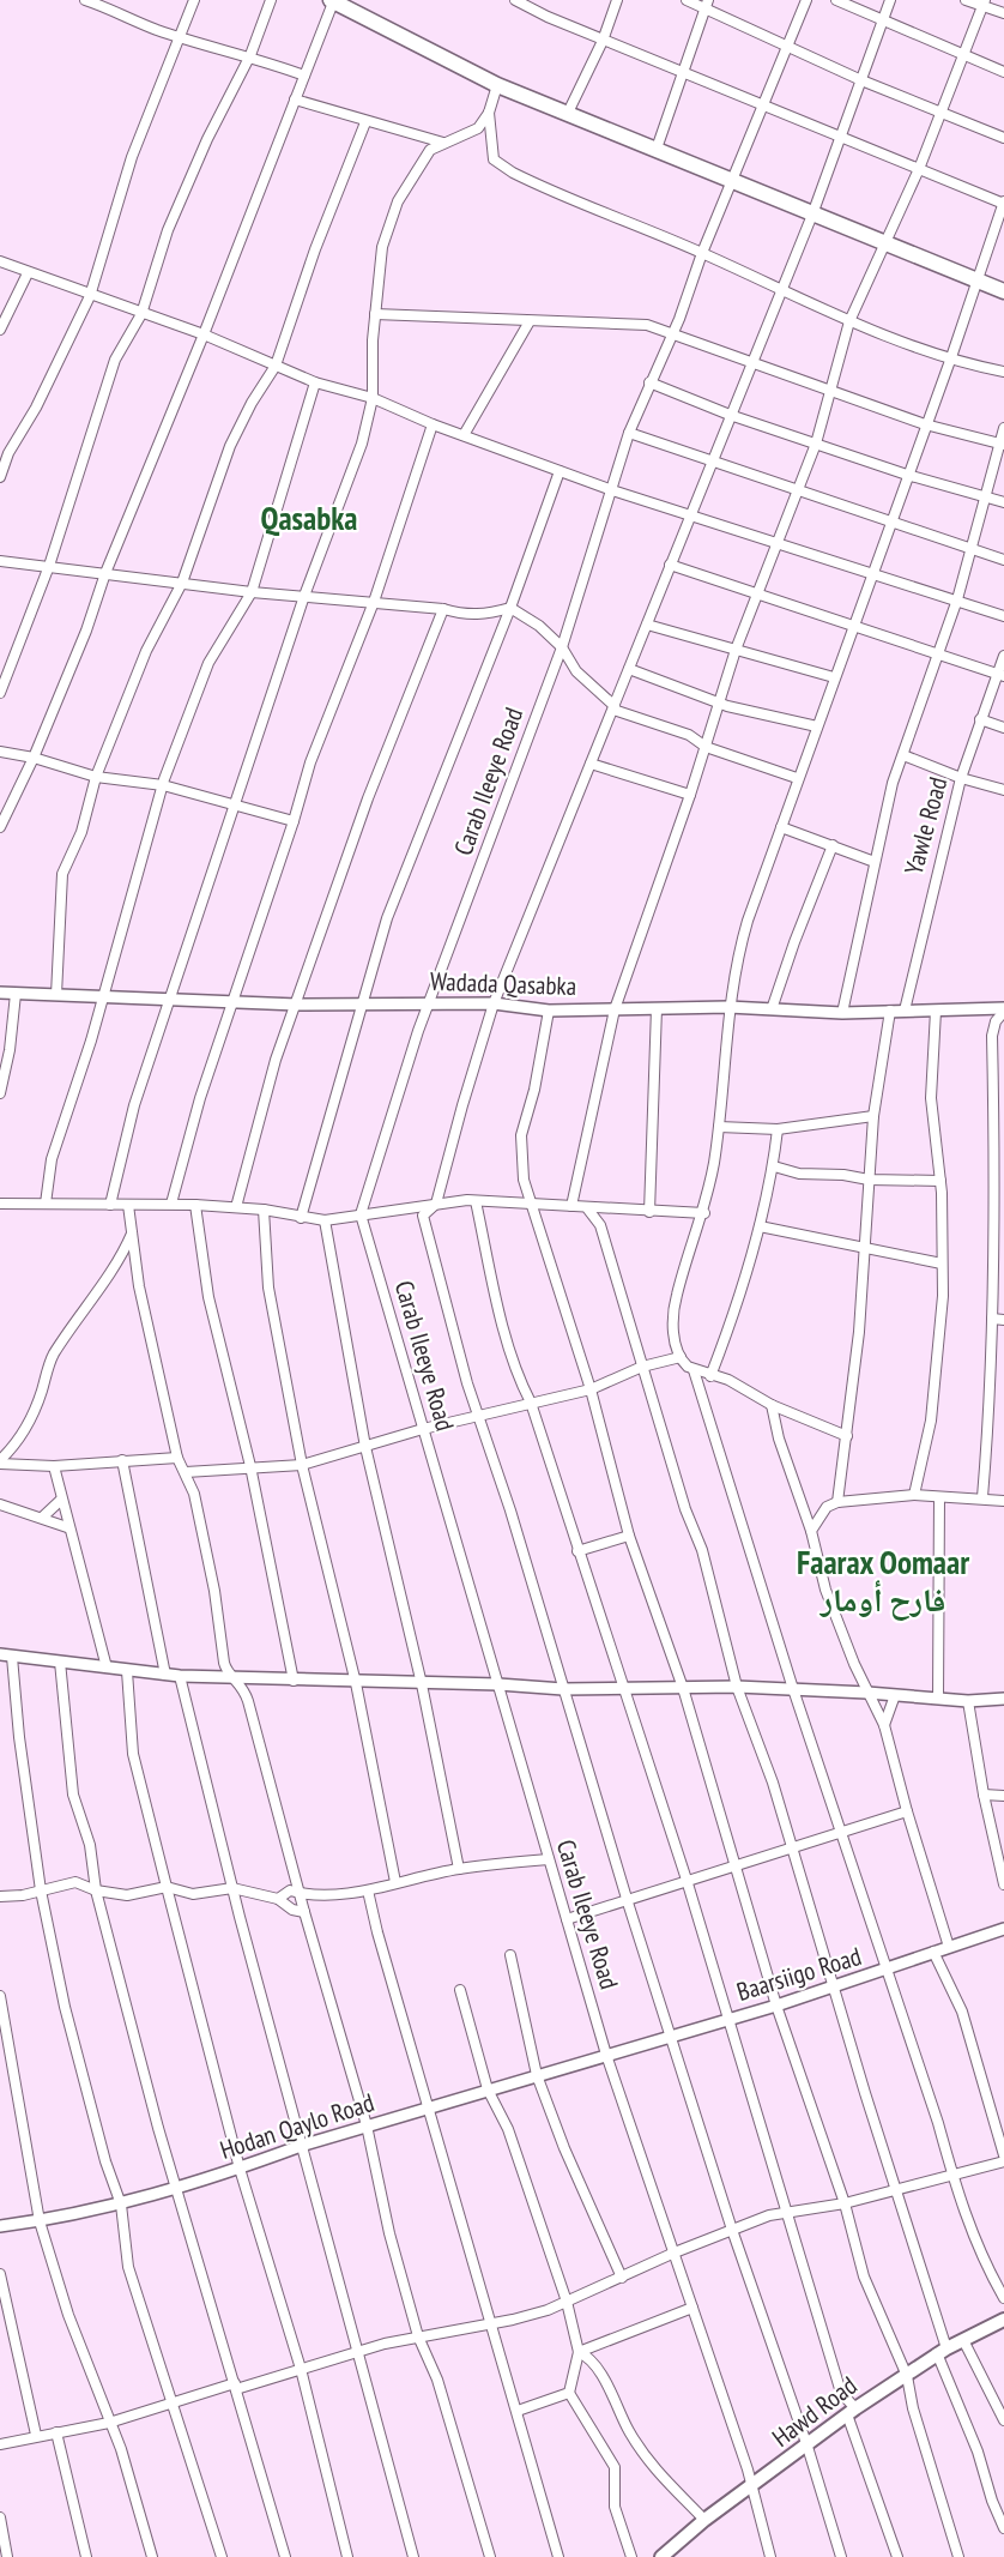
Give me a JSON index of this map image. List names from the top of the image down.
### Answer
{
  "streets": {
    "main road": ["Hawd Road"],
    "street": [
      "Carab Ileeye Road",
      "Yawle Road",
      "Wadada Qasabka",
      "Baarsiigo Road",
      "Hodan Qaylo Road"
    ]
  },
  "crossings": [
    ["Carab Ileeye Road", "Wadada Qasabka"],
    ["Carab Ileeye Road", "Baarsiigo Road"],
    ["Carab Ileeye Road", "Hodan Qaylo Road"],
    ["Carab Ileeye Road", "Hawd Road"],
    ["Yawle Road", "Wadada Qasabka"],
    ["Baarsiigo Road", "Hodan Qaylo Road"]
  ],
  "districts": ["Qasabka", "Faarax Oomaar فارح أومار"]
}
